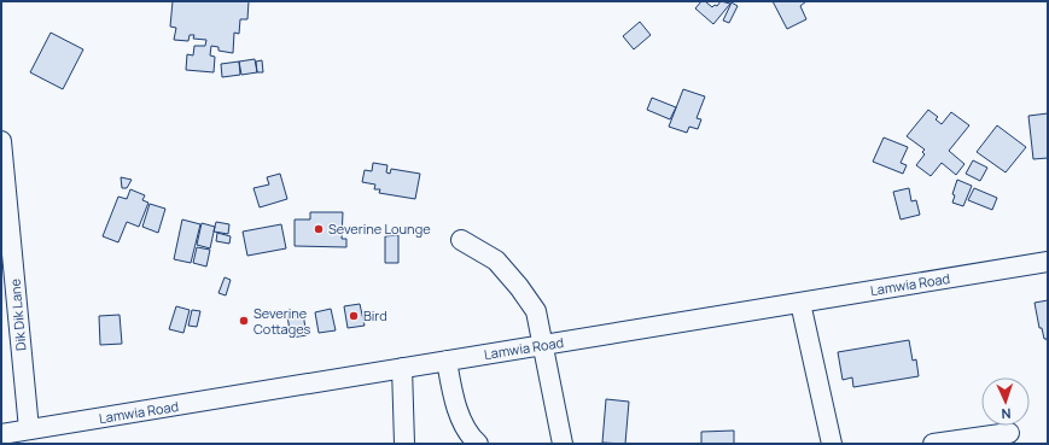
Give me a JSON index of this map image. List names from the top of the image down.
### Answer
{
  "streets": {
    "street": ["Lamwia Road", "Dik Dik Lane"]
  },
  "crossings": [
    ["Lamwia Road", "Dik Dik Lane"]
  ],
  "places": ["Severine Lounge", "Bird", "Severine Cottages"],
  "north": "bottom"
}
